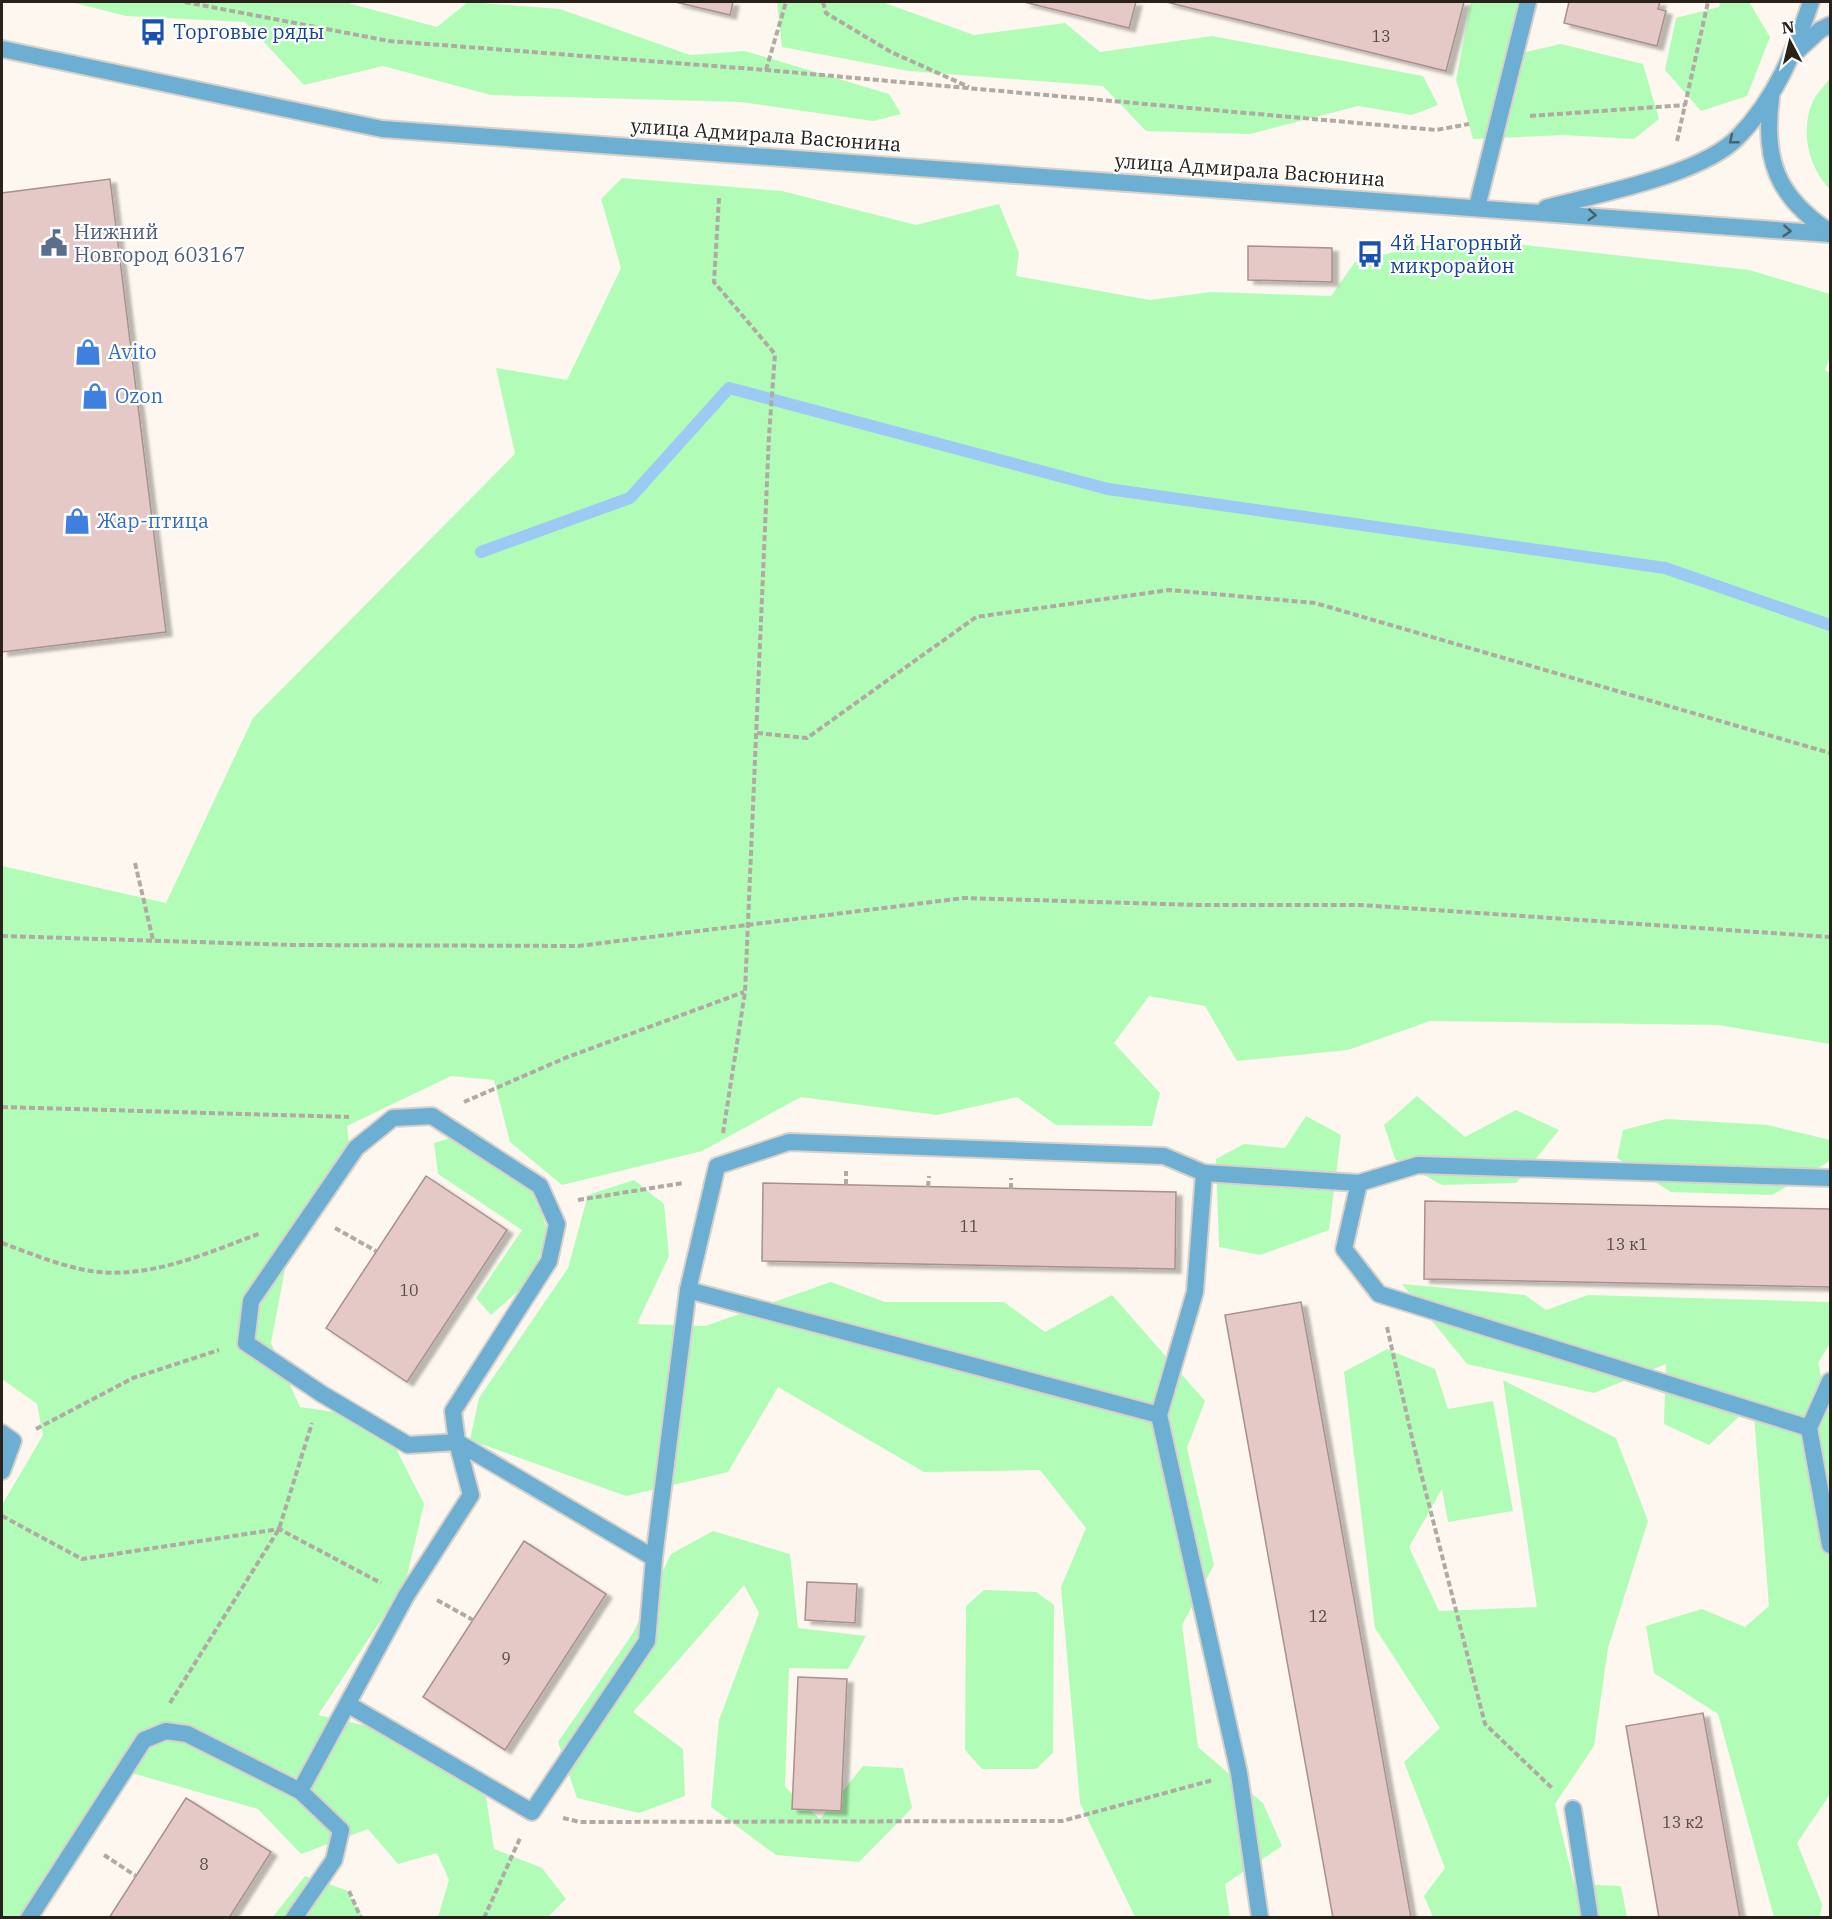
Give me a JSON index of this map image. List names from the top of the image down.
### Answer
{
  "streets": {
    "street": ["улица Адмирала Васюнина"]
  },
  "places": {
    "bus stop": ["Торговые ряды", "4й Нагорный микрорайон"],
    "public building": ["Нижний Новгород 603167"],
    "shop": ["Avito", "Ozon", "Жар-птица"]
  },
  "house_numbers": [
    "13",
    "11",
    "13 к1",
    "10",
    "12",
    "9",
    "13 к2",
    "8"
  ],
  "north": "top"
}
